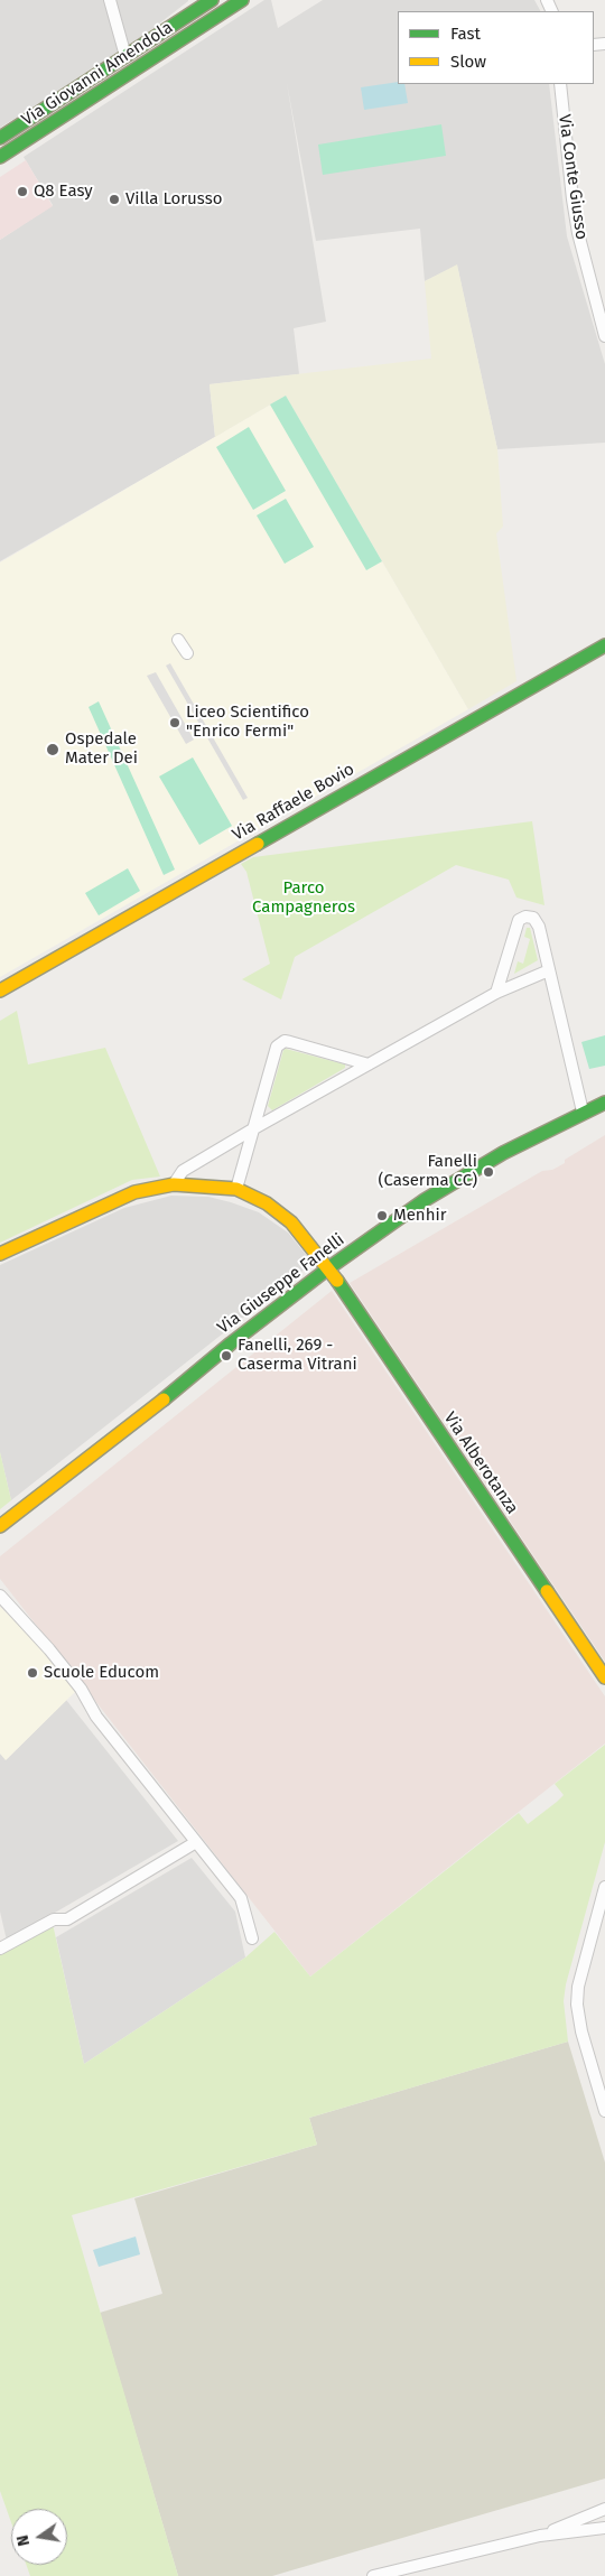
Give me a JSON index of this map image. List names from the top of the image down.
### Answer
{
  "streets": {
    "street": [
      "Via Giovanni Amendola",
      "Via Conte Giusso",
      "Via Raffaele Bovio",
      "Via Giuseppe Fanelli",
      "Via Alberotanza"
    ]
  },
  "crossings": [
    ["Via Giuseppe Fanelli", "Via Alberotanza"]
  ],
  "parks": ["Parco Campagneros"],
  "places": [
    "Q8 Easy",
    "Villa Lorusso",
    "Liceo Scientifico \"Enrico Fermi\"",
    "Ospedale Mater Dei",
    "Fanelli (Caserma CC)",
    "Menhir",
    "Fanelli, 269 - Caserma Vitrani",
    "Scuole Educom"
  ],
  "legend": ["Fast", "Slow"],
  "north": "left"
}
